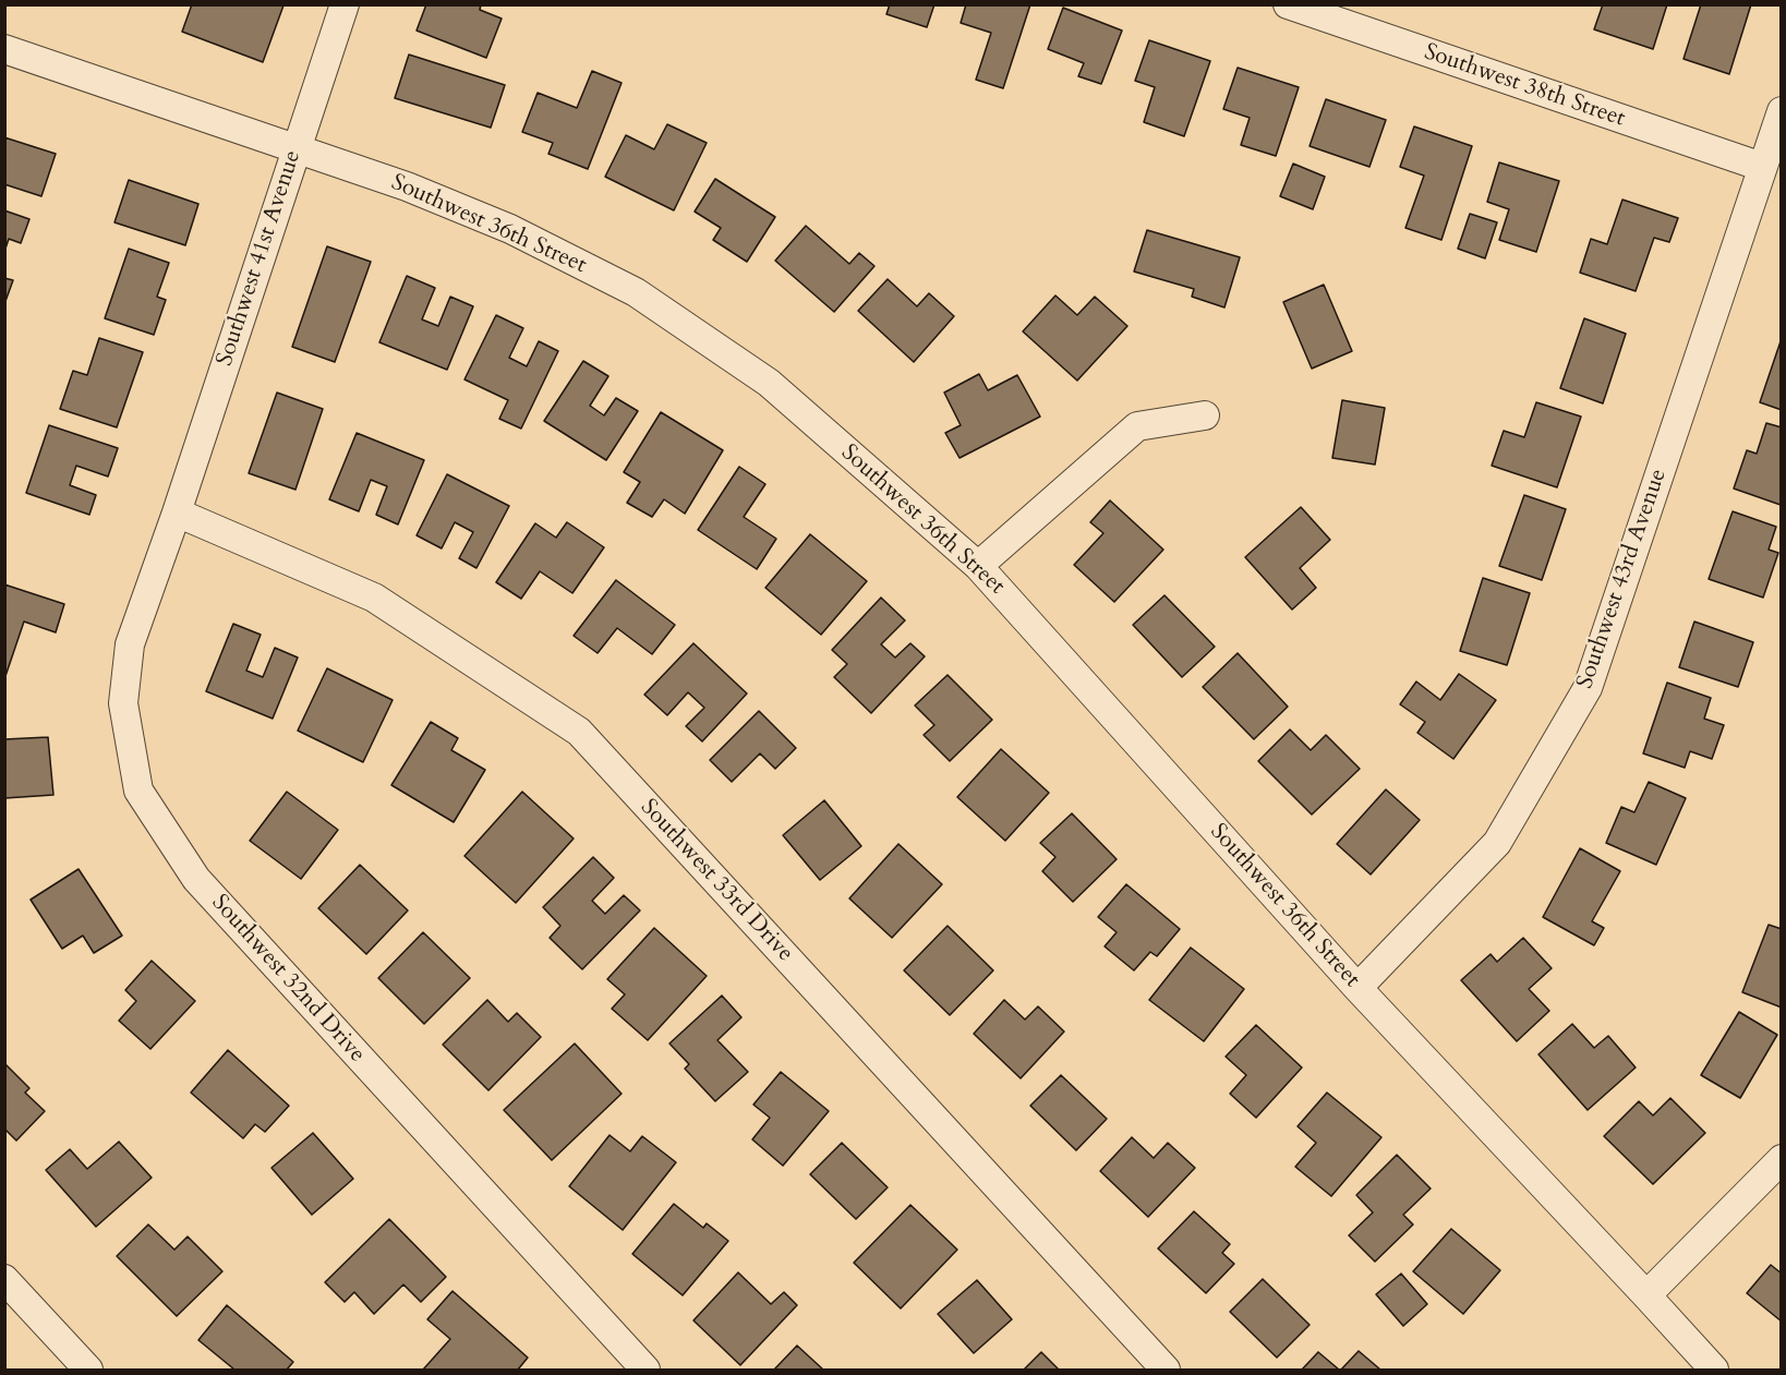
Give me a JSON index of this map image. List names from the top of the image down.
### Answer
{
  "streets": {
    "street": [
      "Southwest 38th Street",
      "Southwest 36th Street",
      "Southwest 41st Avenue",
      "Southwest 43rd Avenue",
      "Southwest 33rd Drive",
      "Southwest 32nd Drive"
    ]
  },
  "crossings": [
    ["Southwest 38th Street", "Southwest 43rd Avenue"],
    ["Southwest 36th Street", "Southwest 41st Avenue"],
    ["Southwest 36th Street", "Southwest 43rd Avenue"],
    ["Southwest 41st Avenue", "Southwest 33rd Drive"],
    ["Southwest 41st Avenue", "Southwest 32nd Drive"],
    ["Southwest 33rd Drive", "Southwest 32nd Drive"]
  ]
}
